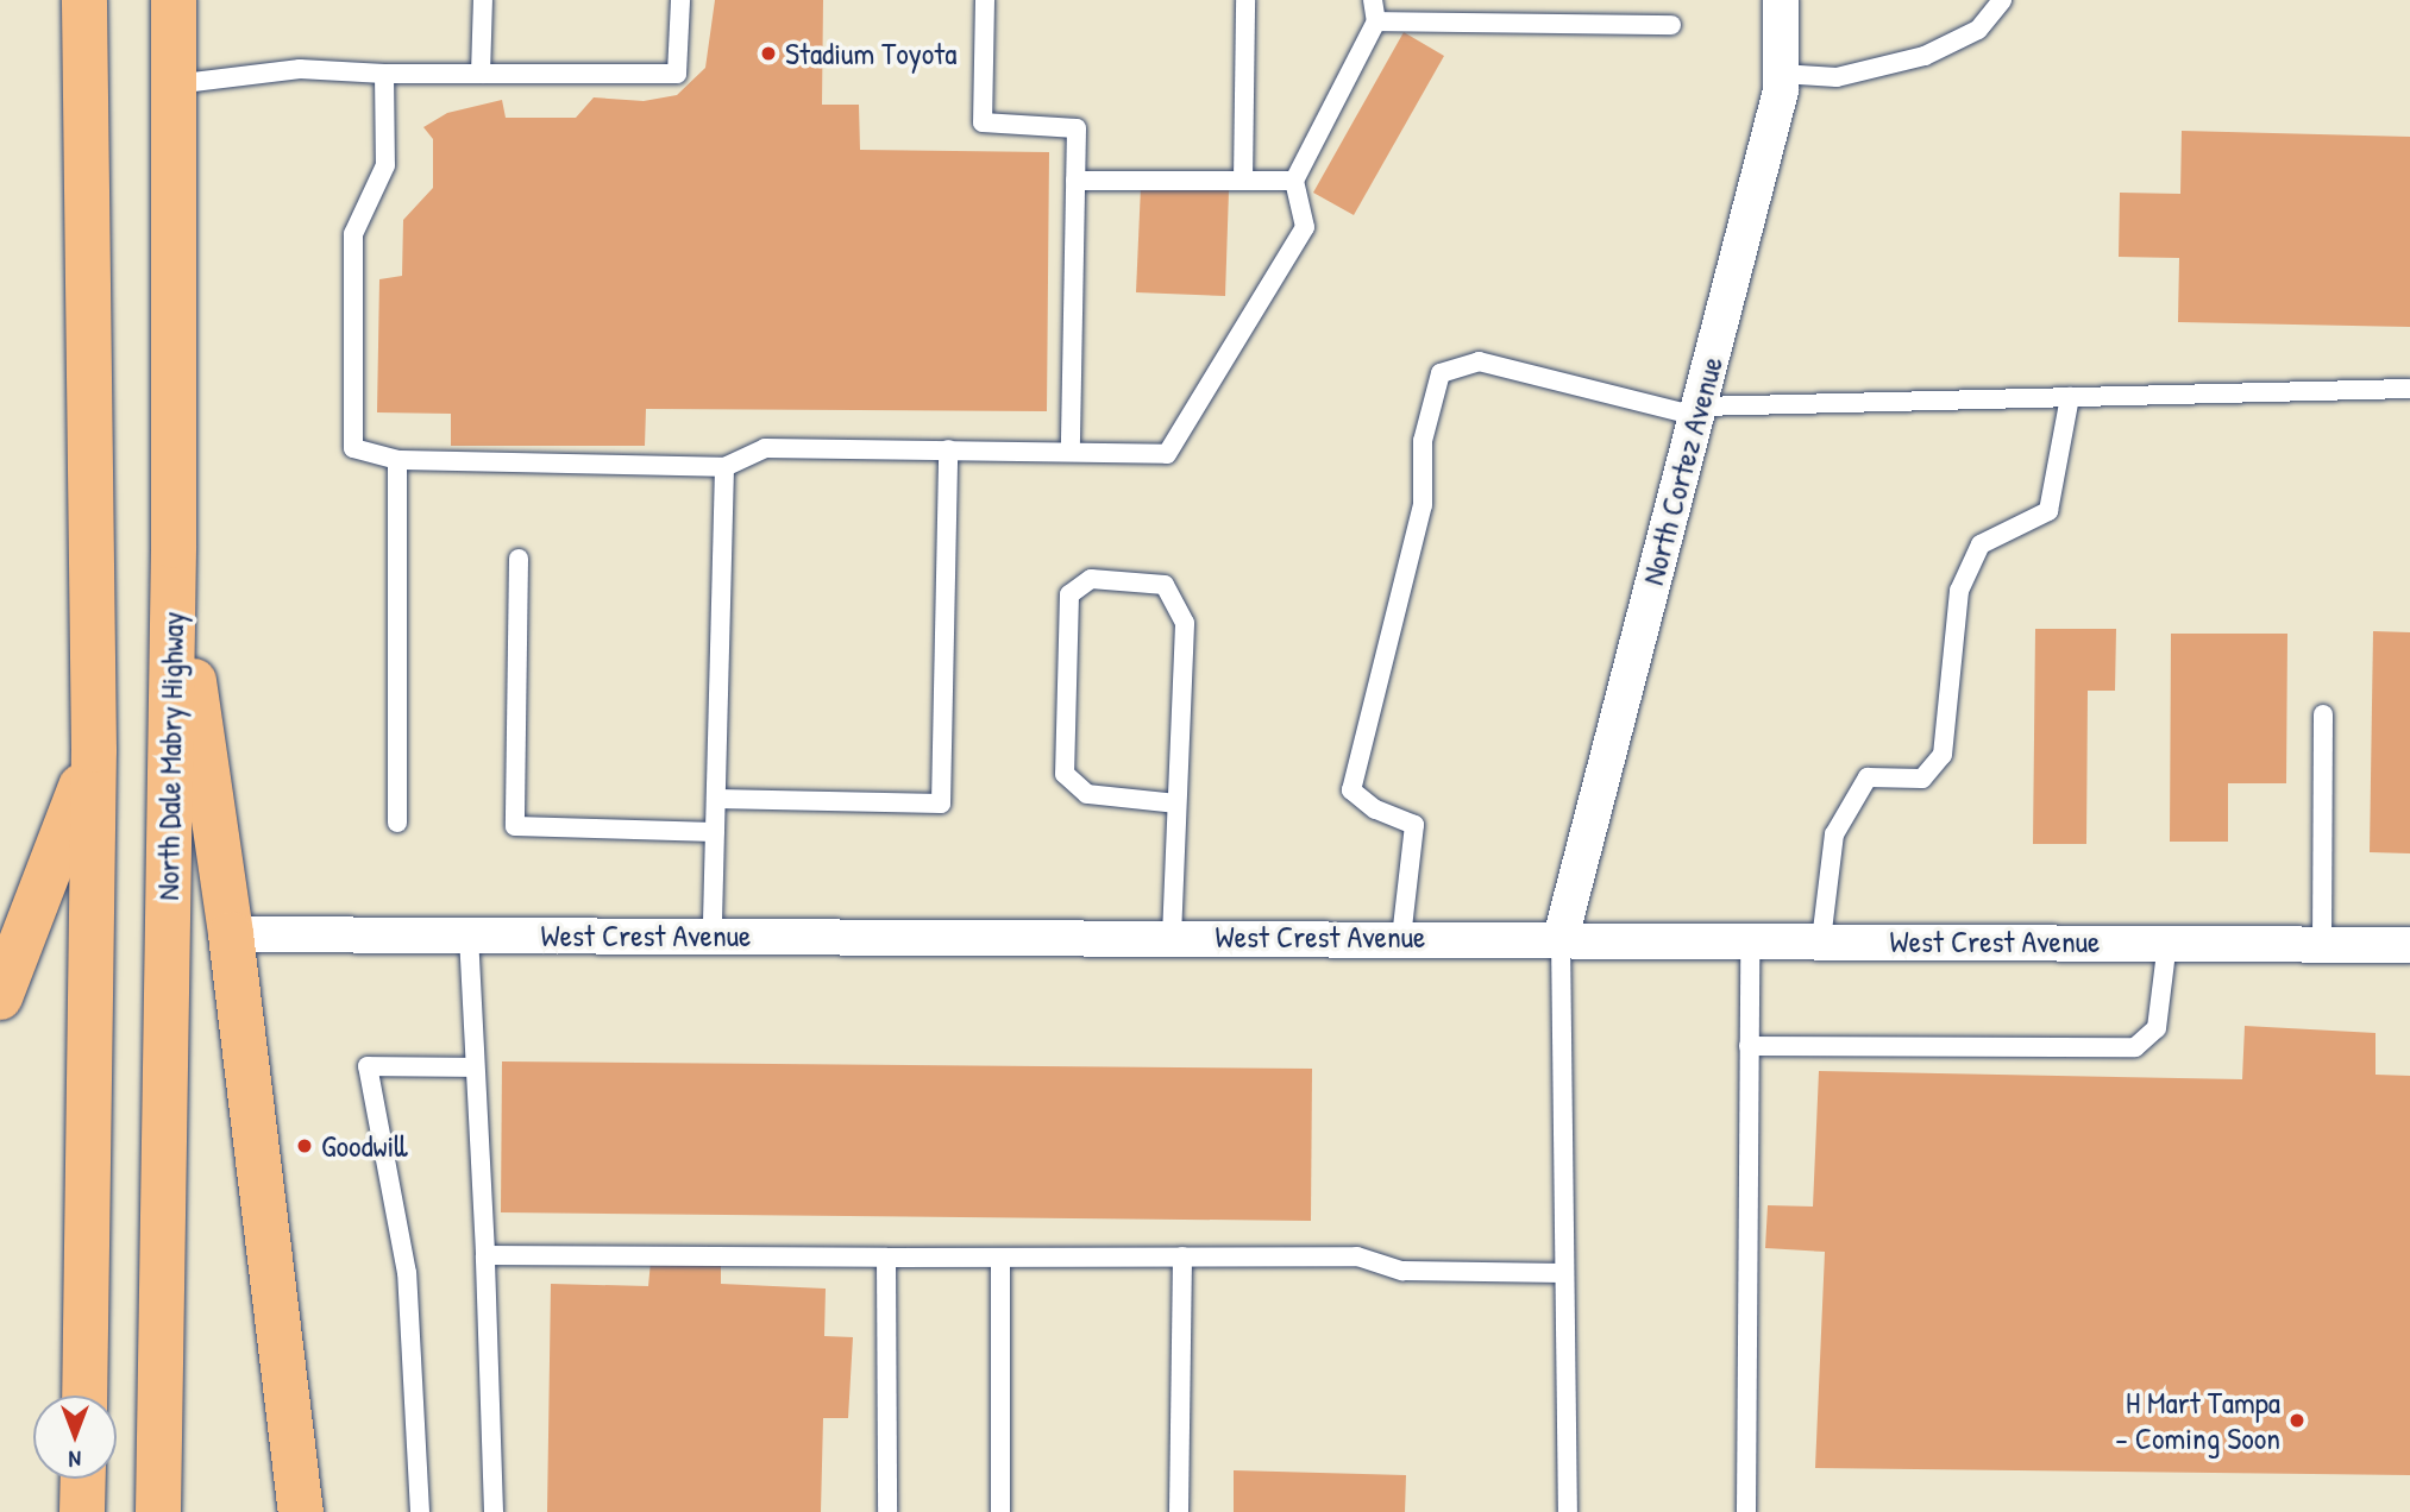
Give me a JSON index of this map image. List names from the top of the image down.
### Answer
{
  "streets": {
    "main road": ["North Dale Mabry Highway"],
    "street": ["North Cortez Avenue", "West Crest Avenue"]
  },
  "crossings": [
    ["North Cortez Avenue", "West Crest Avenue"]
  ],
  "places": ["Stadium Toyota", "Goodwill", "H Mart Tampa - Coming Soon"],
  "north": "bottom"
}
